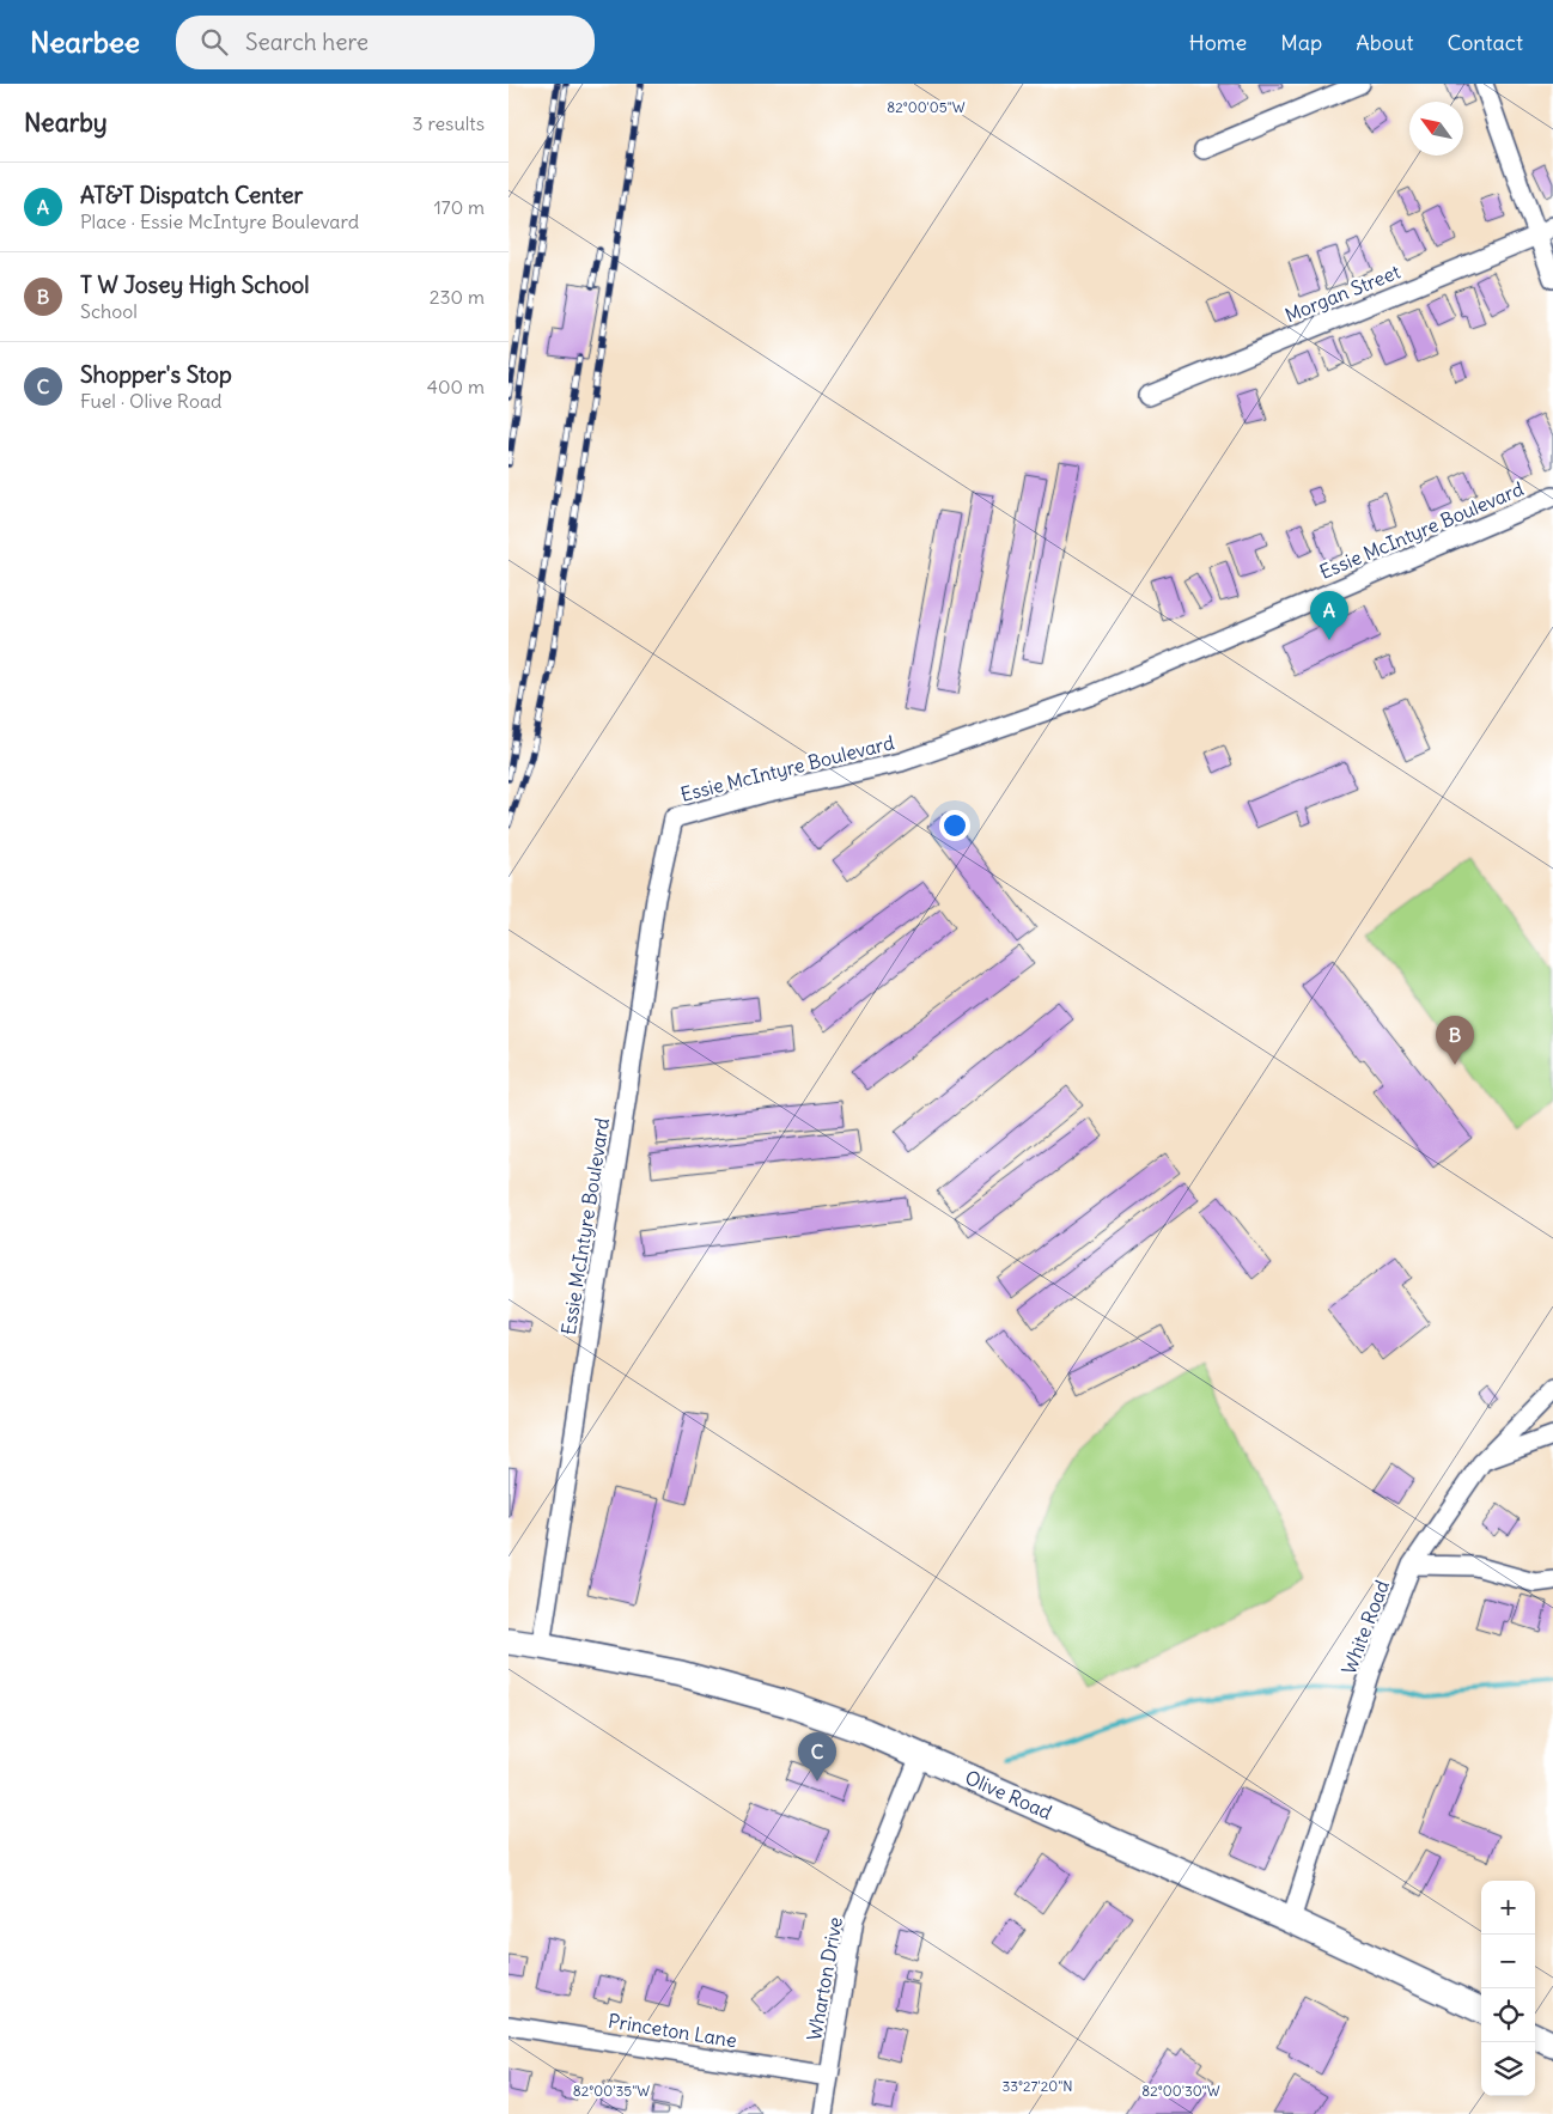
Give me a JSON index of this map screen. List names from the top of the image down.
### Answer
{
  "streets": {
    "street": [
      "Morgan Street",
      "Essie McIntyre Boulevard",
      "White Road",
      "Olive Road",
      "Wharton Drive",
      "Princeton Lane"
    ]
  },
  "crossings": [
    ["Essie McIntyre Boulevard", "Olive Road"],
    ["White Road", "Olive Road"],
    ["Olive Road", "Wharton Drive"],
    ["Wharton Drive", "Princeton Lane"]
  ],
  "north": "top left",
  "page": {
    "header": "Nearbee",
    "search": "Search here",
    "nav": [
      "Home",
      "Map",
      "About",
      "Contact"
    ],
    "heading": ["Nearby", "3 results"],
    "list": [
      {
        "mark": "A",
        "name": "AT&T Dispatch Center",
        "note": "Place · Essie McIntyre Boulevard",
        "value": "170 m"
      },
      {
        "mark": "B",
        "name": "T W Josey High School",
        "note": "School",
        "value": "230 m"
      },
      {
        "mark": "C",
        "name": "Shopper's Stop",
        "note": "Fuel · Olive Road",
        "value": "400 m"
      }
    ],
    "pins": ["A", "B", "C"],
    "map_buttons": ["+", "−"]
  },
  "coordinates": [
    "82°00'05\"W",
    "33°27'20\"N",
    "82°00'35\"W",
    "82°00'30\"W"
  ]
}
